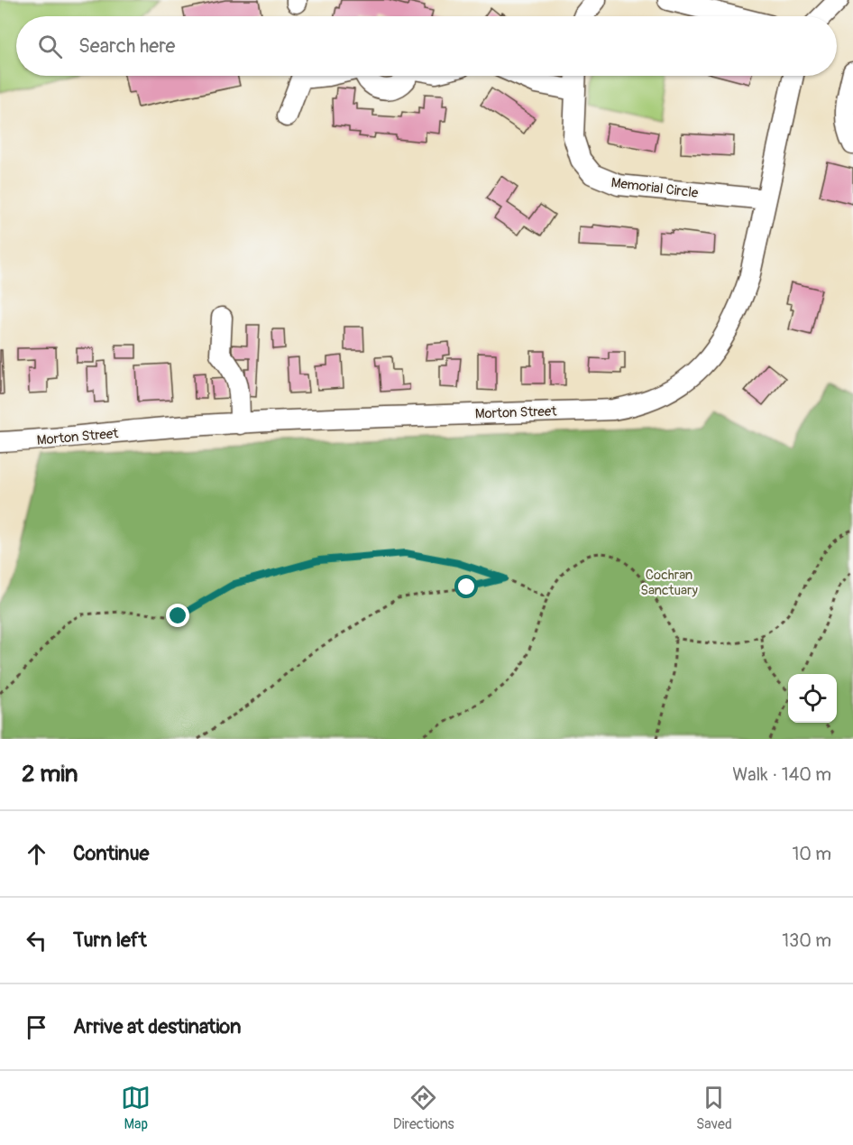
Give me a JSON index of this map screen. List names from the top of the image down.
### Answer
{
  "streets": {
    "street": ["Memorial Circle", "Morton Street"]
  },
  "crossings": [
    ["Memorial Circle", "Morton Street"]
  ],
  "parks": ["Cochran Sanctuary"],
  "page": {
    "search": "Search here",
    "heading": ["2 min", "Walk · 140 m"],
    "list": [
      ["Continue", "10 m"],
      ["Turn left", "130 m"],
      "Arrive at destination"
    ],
    "nav": ["Map", "Directions", "Saved"]
  }
}
